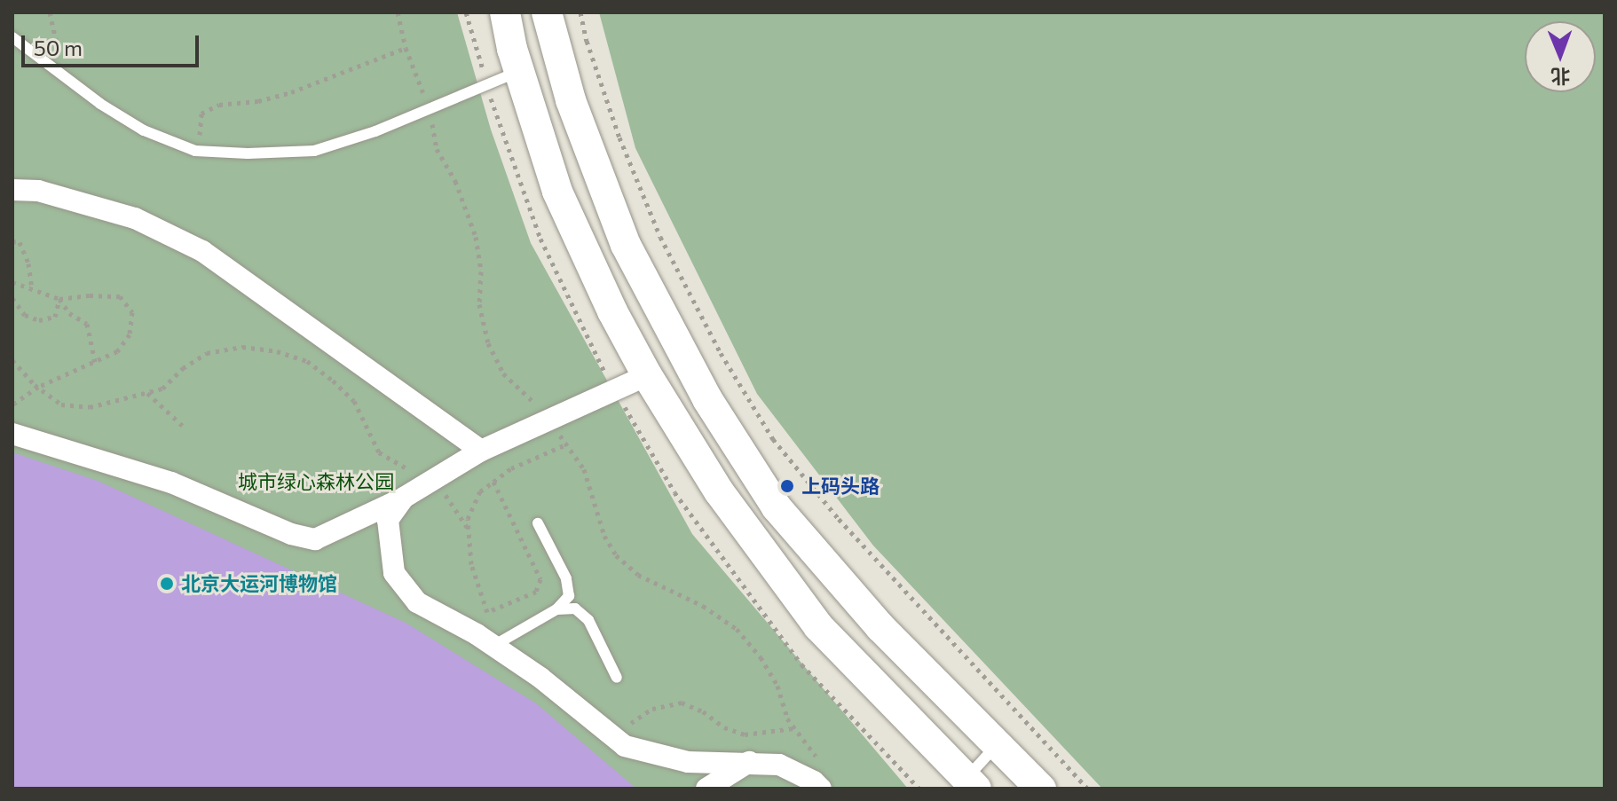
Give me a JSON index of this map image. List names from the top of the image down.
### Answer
{
  "parks": ["城市绿心森林公园"],
  "places": ["上码头路", "北京大运河博物馆"],
  "scale_bar": "50 m",
  "north": "bottom"
}
